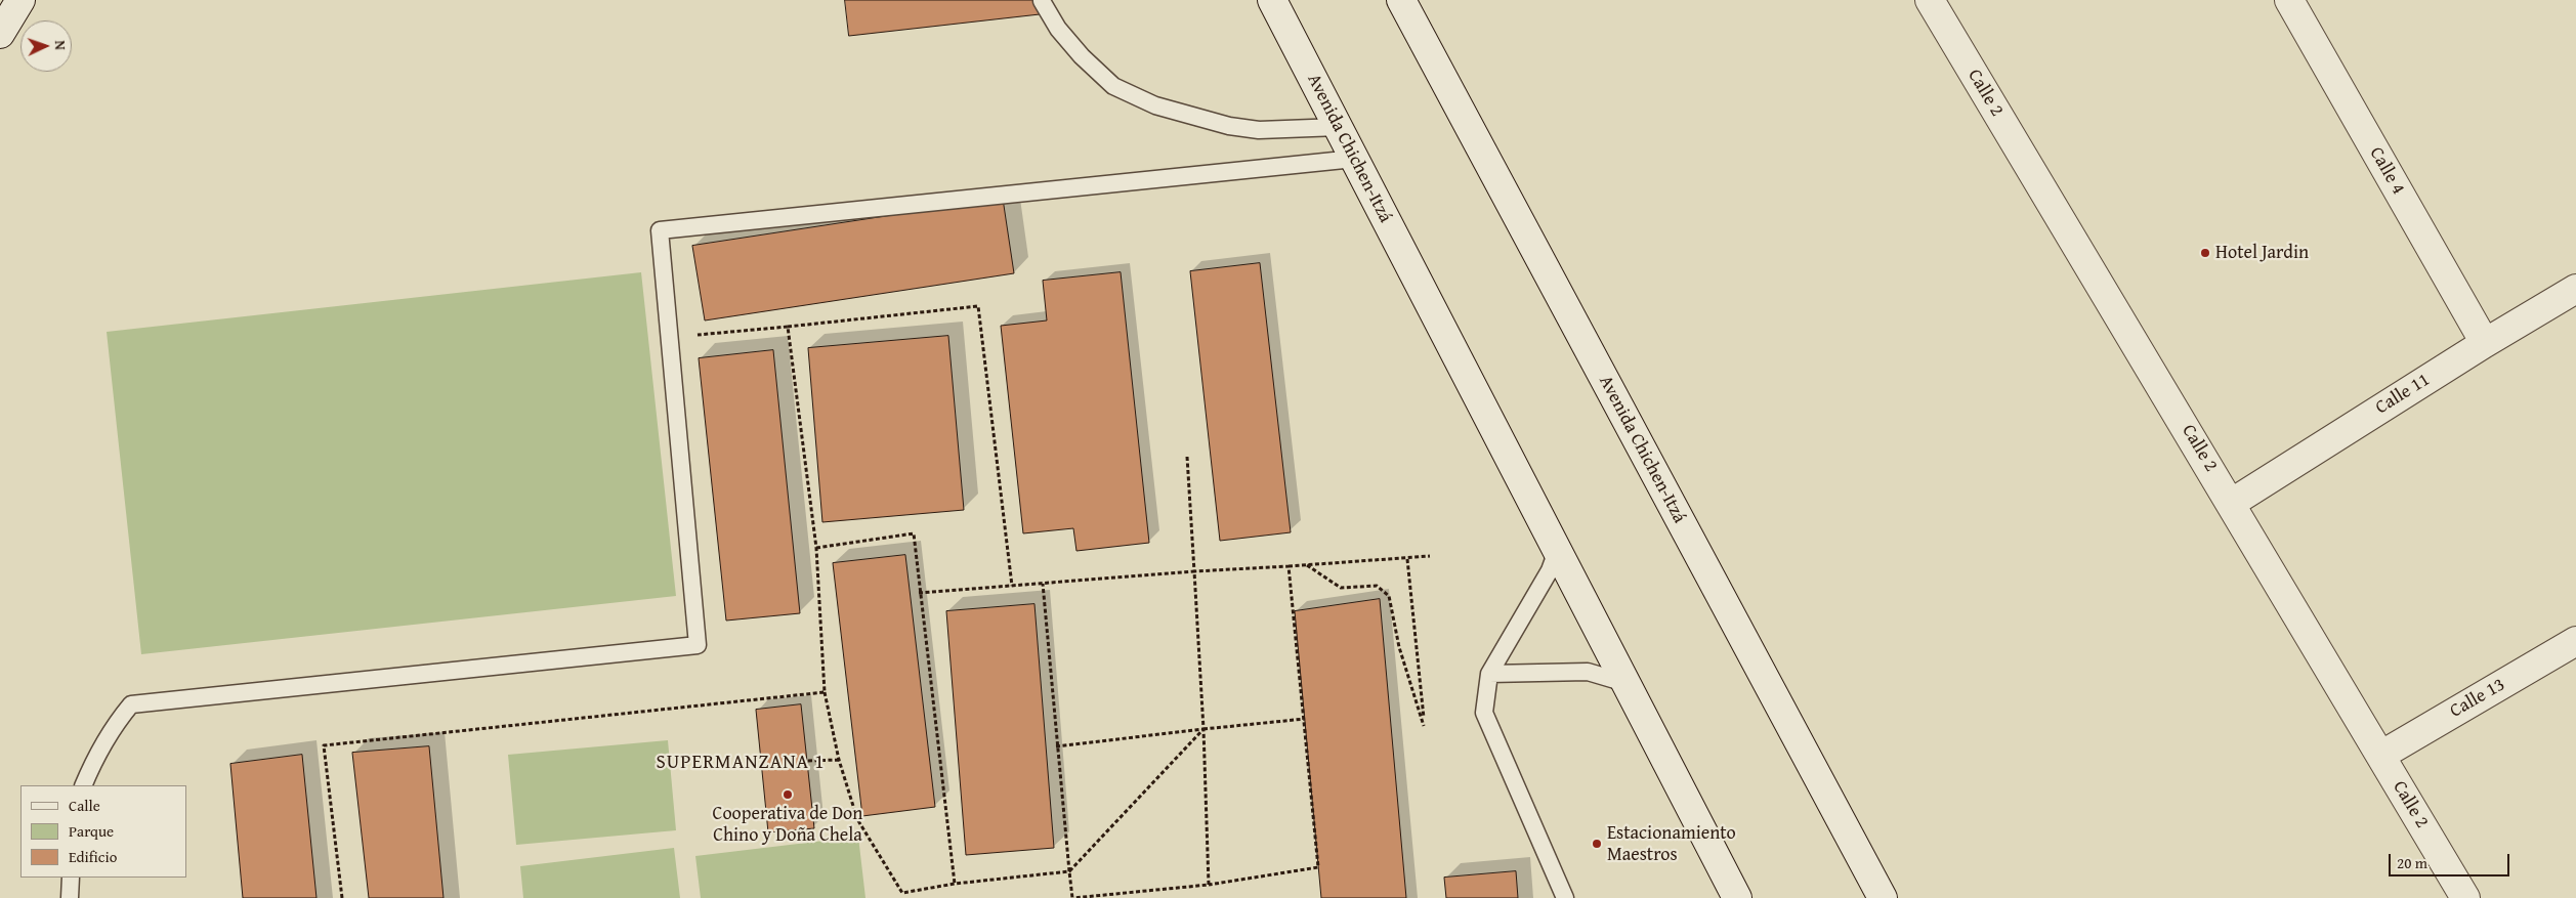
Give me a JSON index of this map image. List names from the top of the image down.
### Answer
{
  "streets": {
    "street": [
      "Calle 2",
      "Avenida Chichen-Itzá",
      "Calle 4",
      "Calle 11",
      "Calle 13"
    ]
  },
  "crossings": [
    ["Calle 2", "Calle 11"],
    ["Calle 2", "Calle 13"],
    ["Calle 4", "Calle 11"]
  ],
  "districts": ["SUPERMANZANA 1"],
  "places": ["Hotel Jardin", "Cooperativa de Don Chino y Doña Chela", "Estacionamiento Maestros"],
  "legend": ["Calle", "Parque", "Edificio"],
  "scale_bar": "20 m",
  "north": "right"
}
